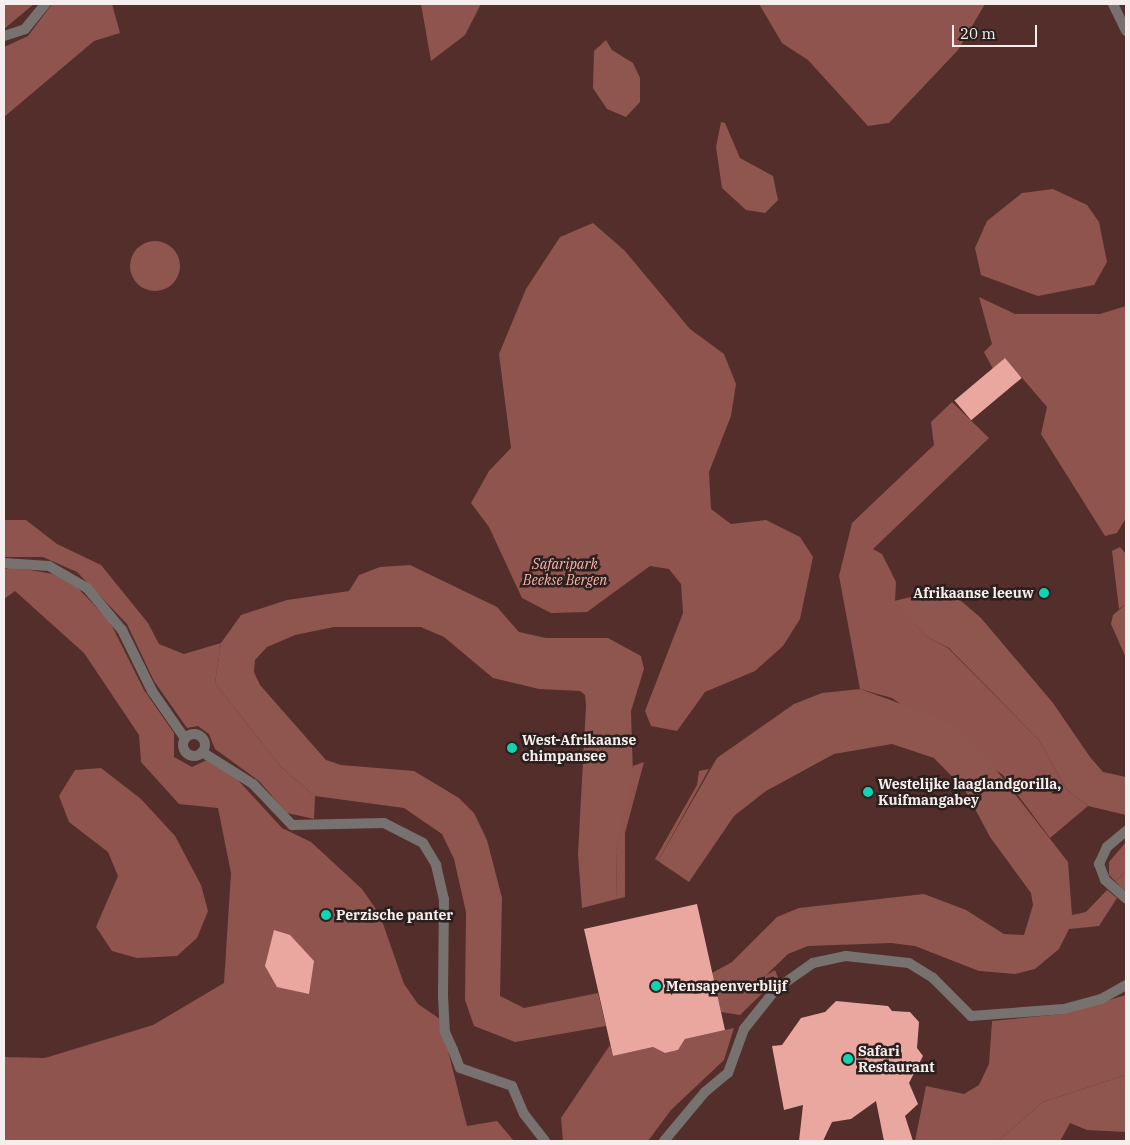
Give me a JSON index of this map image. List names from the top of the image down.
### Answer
{
  "parks": ["Safaripark Beekse Bergen"],
  "places": [
    "Afrikaanse leeuw",
    "West-Afrikaanse chimpansee",
    "Westelijke laaglandgorilla, Kuifmangabey",
    "Perzische panter",
    "Mensapenverblijf",
    "Safari Restaurant"
  ],
  "scale_bar": "20 m"
}
